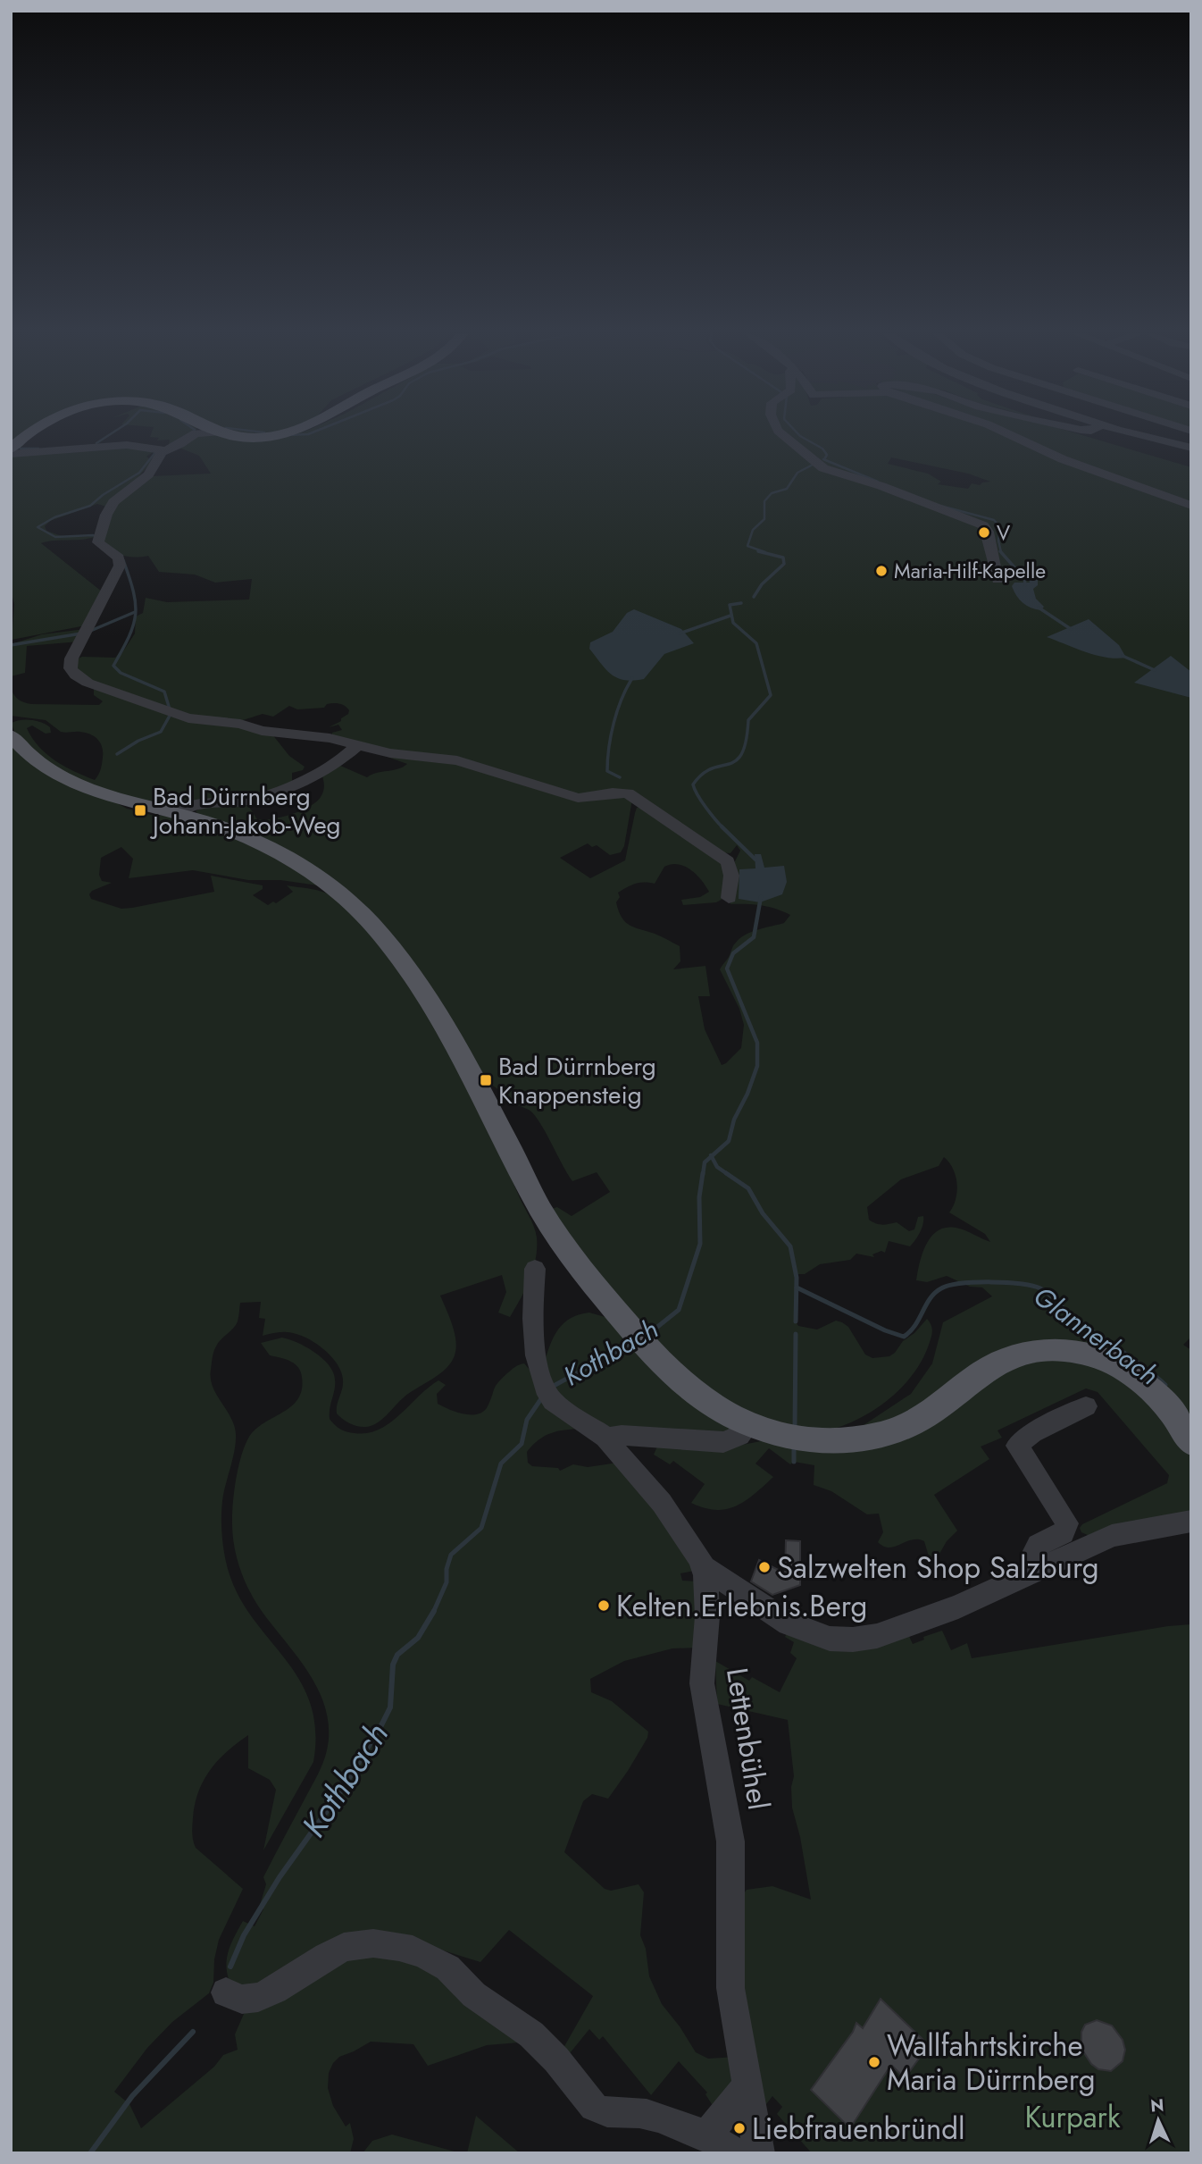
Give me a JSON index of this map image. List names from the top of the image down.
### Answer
{
  "streets": {
    "street": ["Lettenbühel"]
  },
  "water": ["Glannerbach", "Kothbach"],
  "parks": ["Kurpark"],
  "places": {
    "other": [
      "V",
      "Maria-Hilf-Kapelle",
      "Salzwelten Shop Salzburg",
      "Kelten.Erlebnis.Berg",
      "Wallfahrtskirche Maria Dürrnberg",
      "Liebfrauenbründl"
    ],
    "transit": ["Bad Dürrnberg Johann-Jakob-Weg", "Bad Dürrnberg Knappensteig"]
  },
  "north": "top"
}
